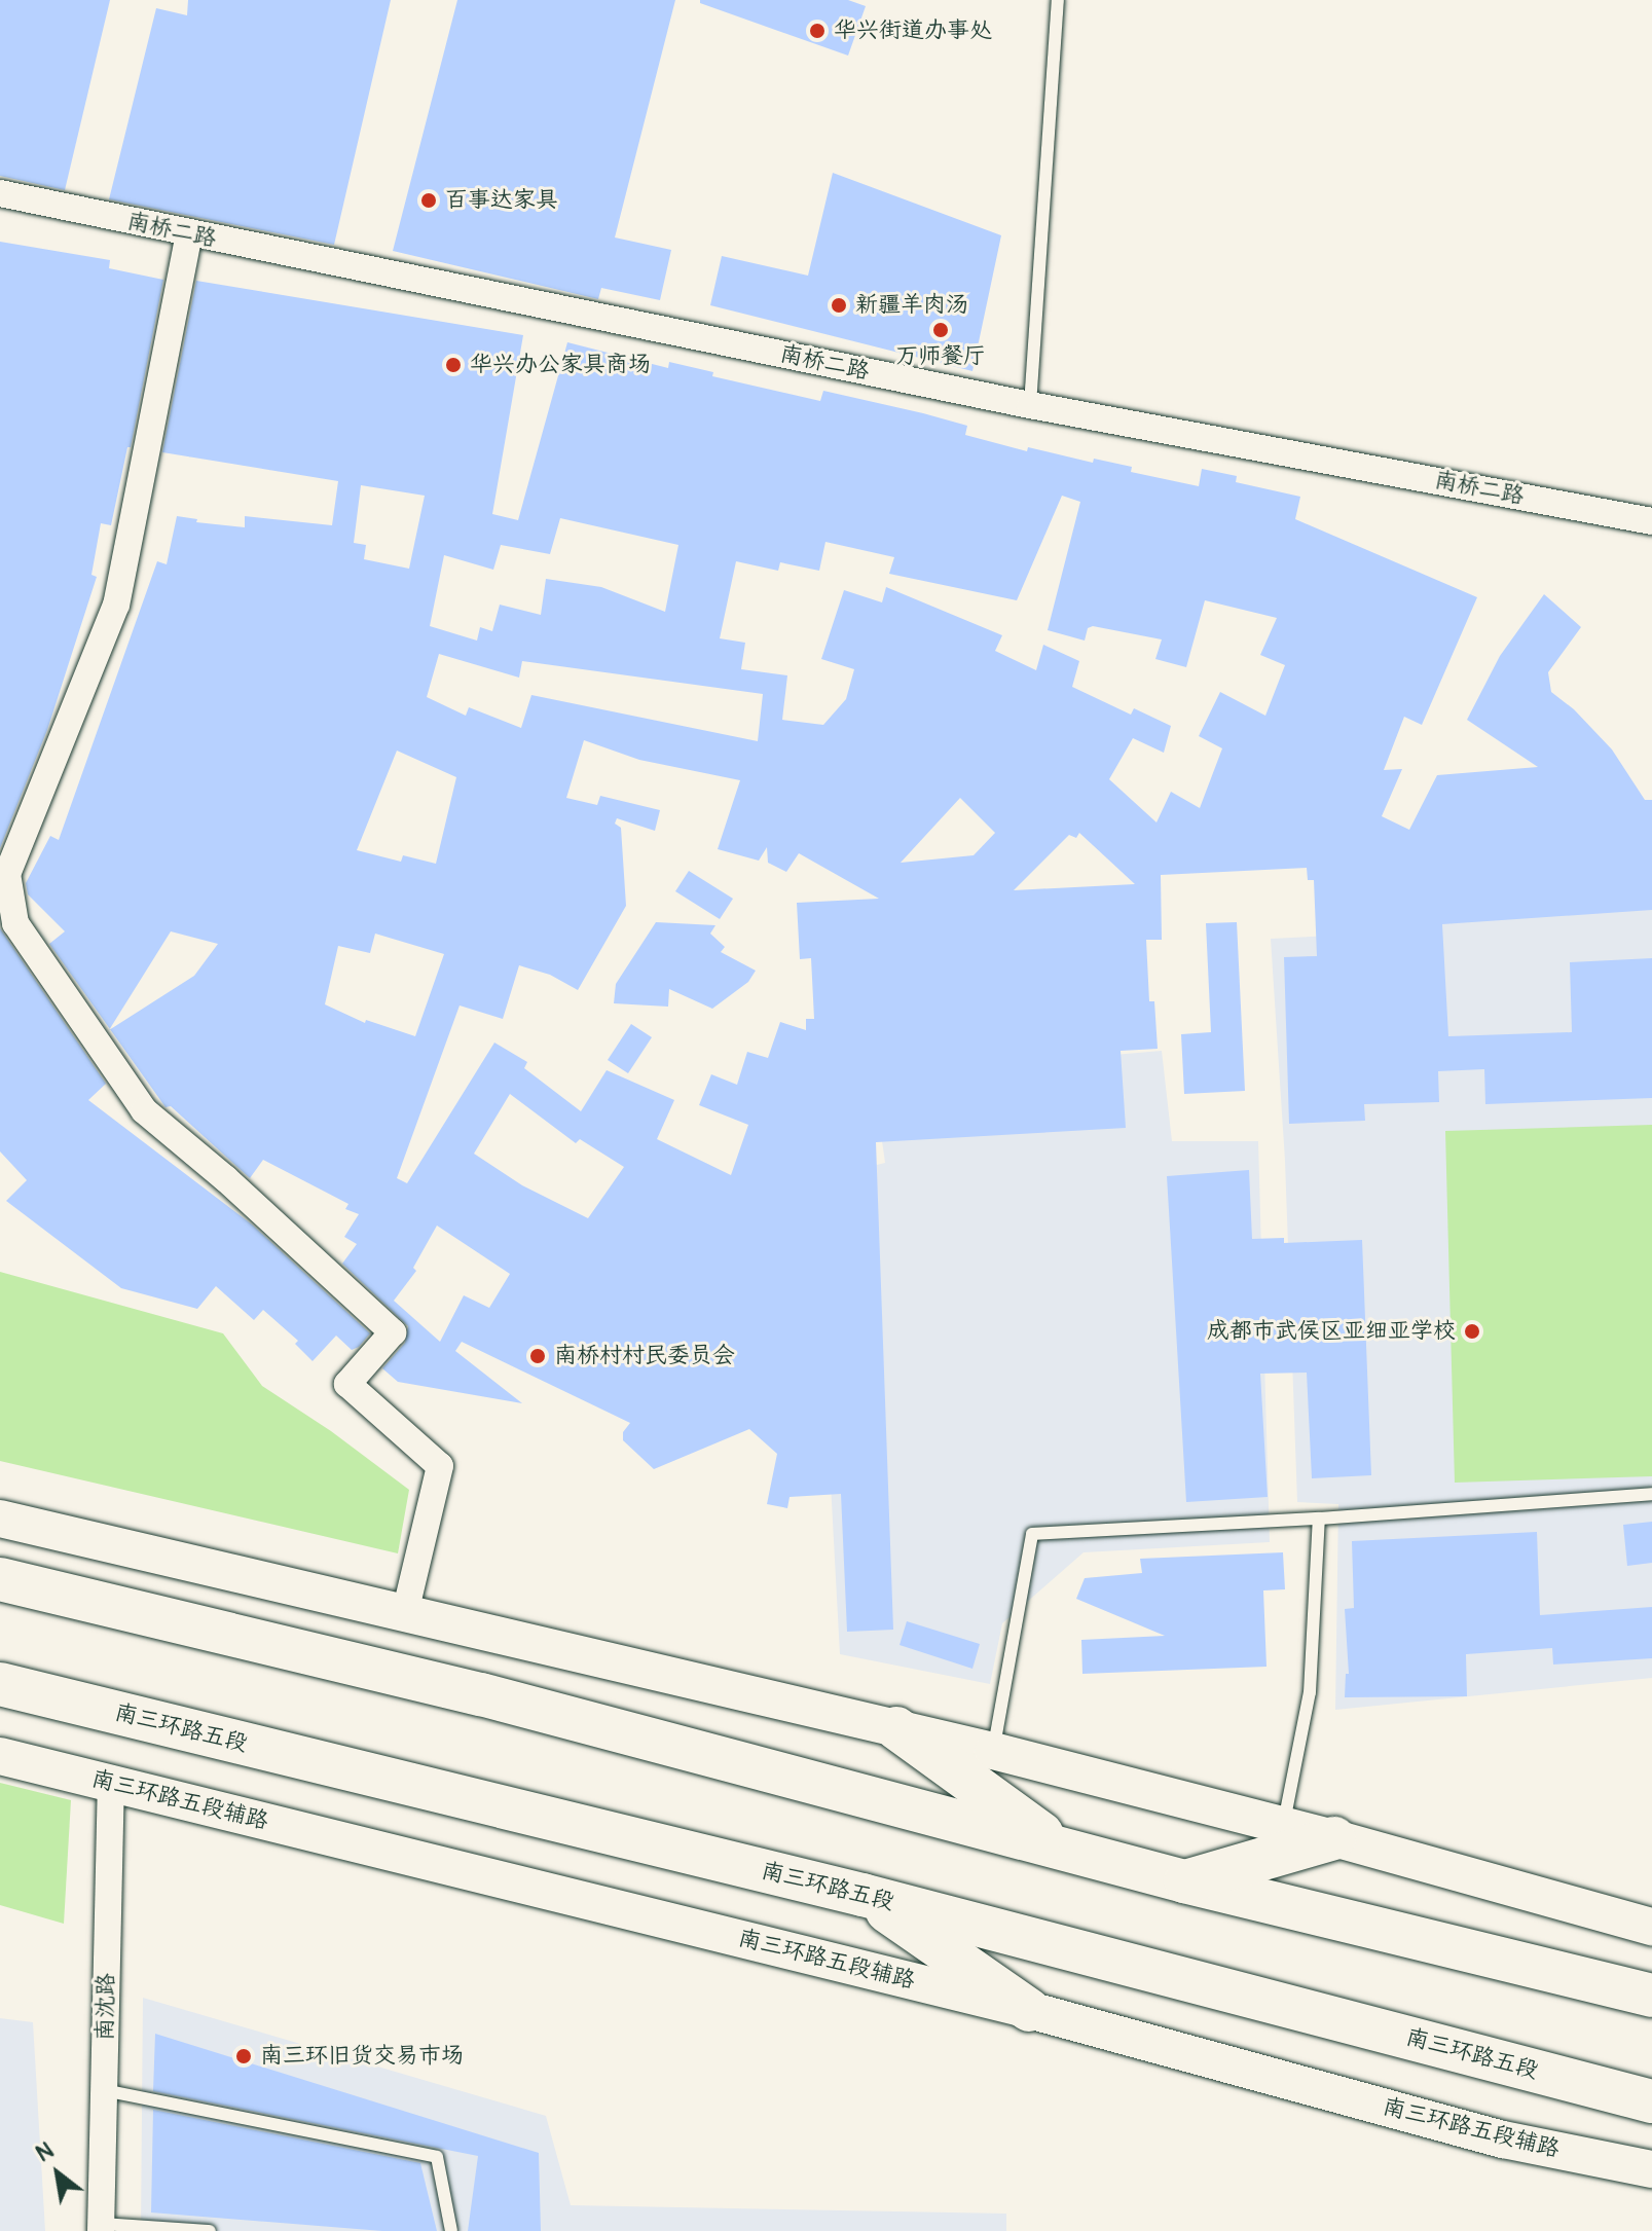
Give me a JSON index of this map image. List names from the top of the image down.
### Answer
{
  "streets": {
    "highway": ["南三环路五段"],
    "main road": ["南三环路五段辅路"],
    "street": ["南桥二路", "南沈路"]
  },
  "crossings": [
    ["南三环路五段辅路", "南沈路"]
  ],
  "places": [
    "华兴街道办事处",
    "百事达家具",
    "新疆羊肉汤",
    "万师餐厅",
    "华兴办公家具商场",
    "成都市武侯区亚细亚学校",
    "南桥村村民委员会",
    "南三环旧货交易市场"
  ],
  "north": "top left"
}
